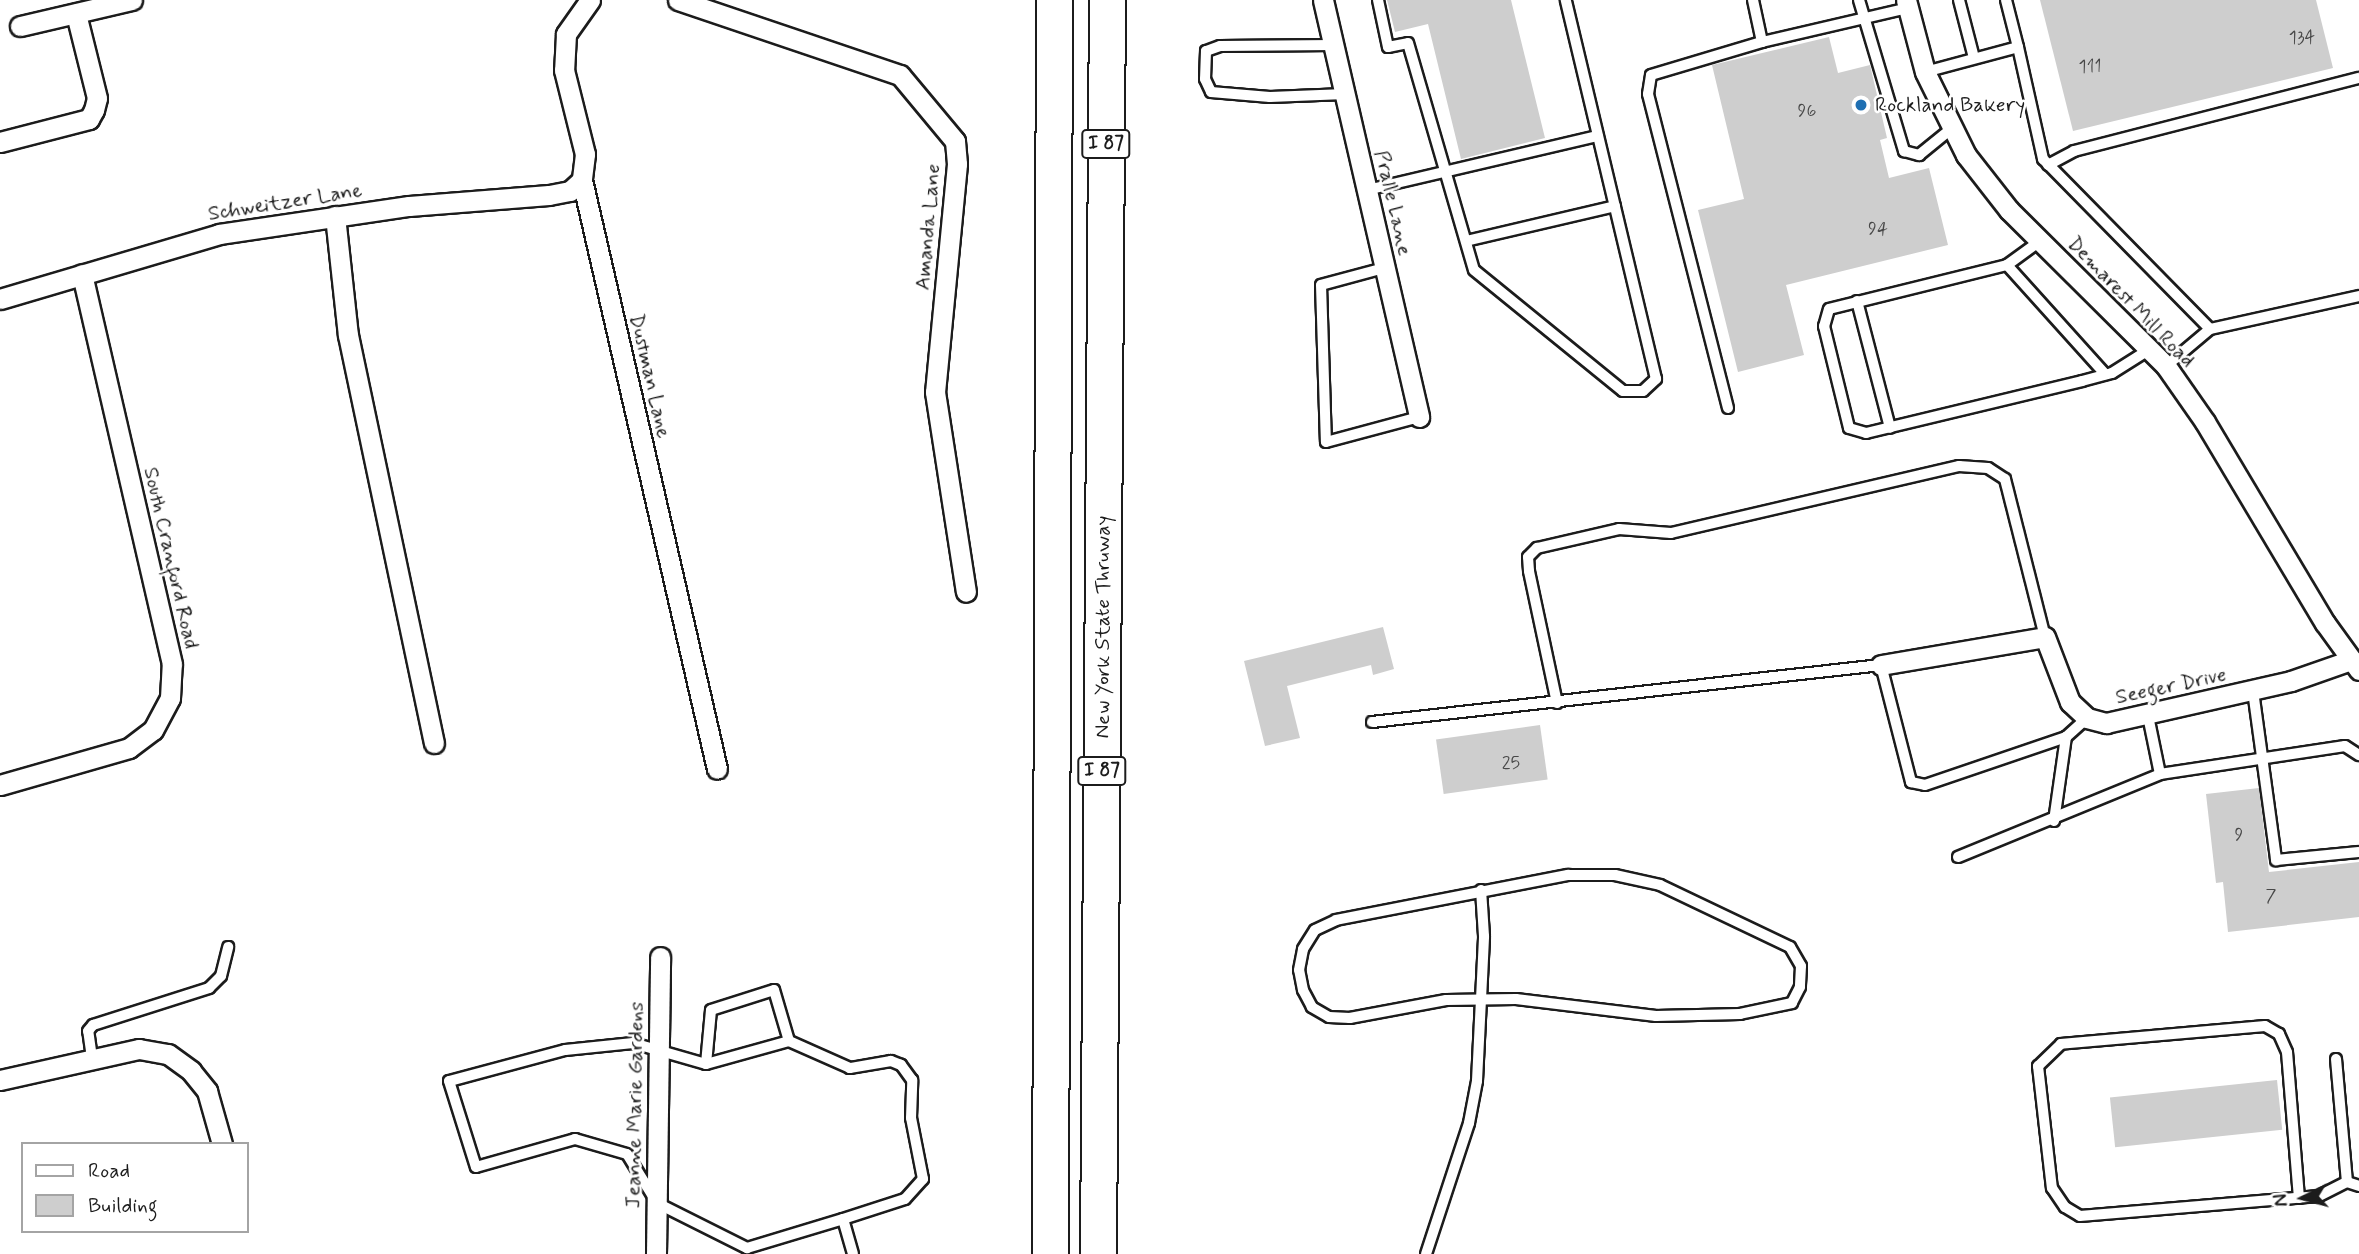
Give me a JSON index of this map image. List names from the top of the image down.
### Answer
{
  "streets": {
    "highway": ["I 87", "New York State Thruway"],
    "street": [
      "Schweitzer Lane",
      "Pralle Lane",
      "Amanda Lane",
      "Demarest Mill Road",
      "Dustman Lane",
      "South Cranford Road",
      "Seeger Drive",
      "Jeanne Marie Gardens"
    ]
  },
  "crossings": [
    ["Schweitzer Lane", "Dustman Lane"],
    ["Schweitzer Lane", "South Cranford Road"],
    ["Demarest Mill Road", "Seeger Drive"]
  ],
  "places": ["Rockland Bakery"],
  "house_numbers": [
    "134",
    "111",
    "96",
    "94",
    "25",
    "9",
    "7"
  ],
  "legend": ["Road", "Building"],
  "north": "left"
}
